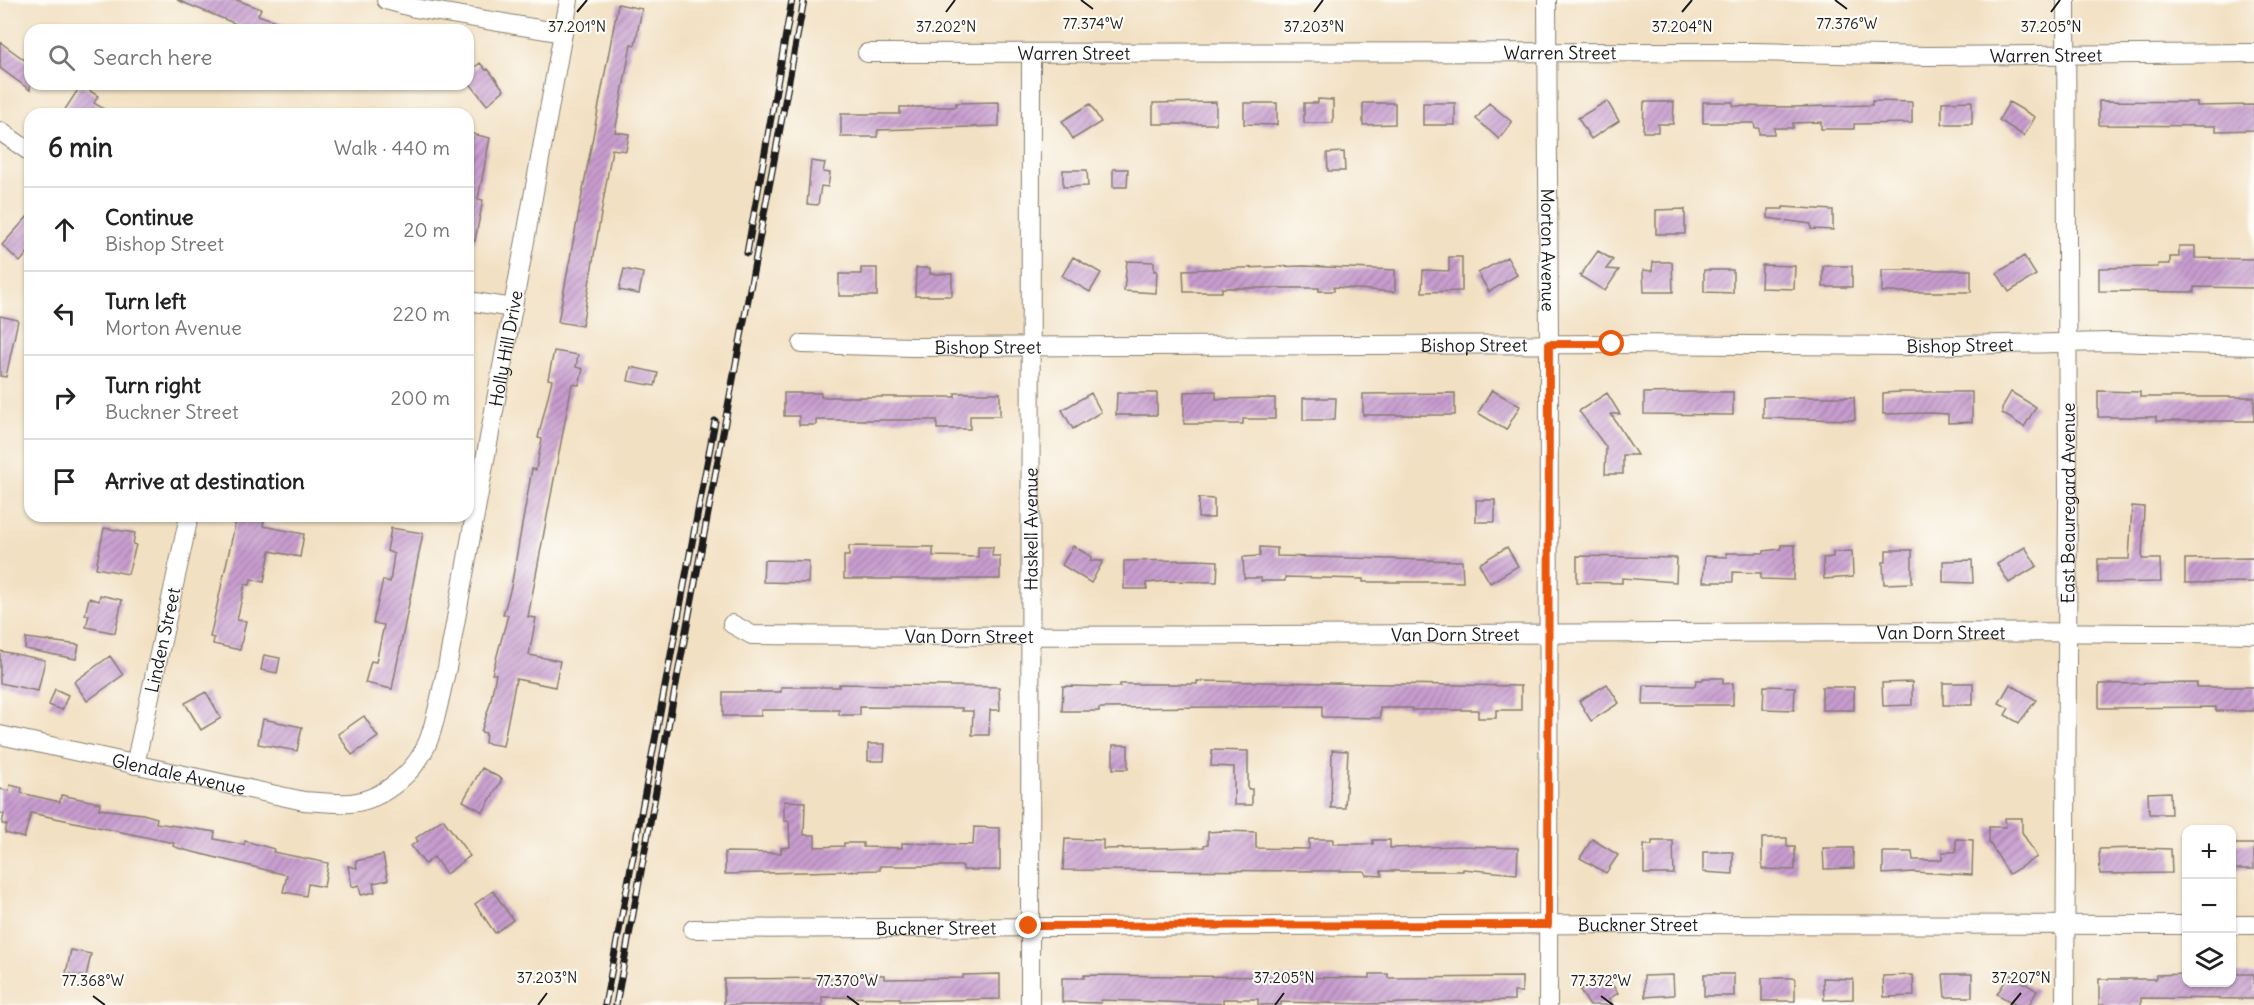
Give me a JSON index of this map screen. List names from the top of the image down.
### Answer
{
  "streets": {
    "street": [
      "Warren Street",
      "Morton Avenue",
      "Bishop Street",
      "Holly Hill Drive",
      "East Beauregard Avenue",
      "Haskell Avenue",
      "Van Dorn Street",
      "Linden Street",
      "Glendale Avenue",
      "Buckner Street"
    ]
  },
  "crossings": [
    ["Warren Street", "Morton Avenue"],
    ["Warren Street", "East Beauregard Avenue"],
    ["Warren Street", "Haskell Avenue"],
    ["Morton Avenue", "Bishop Street"],
    ["Morton Avenue", "Van Dorn Street"],
    ["Morton Avenue", "Buckner Street"],
    ["Bishop Street", "East Beauregard Avenue"],
    ["Bishop Street", "Haskell Avenue"],
    ["Holly Hill Drive", "Glendale Avenue"],
    ["East Beauregard Avenue", "Van Dorn Street"],
    ["East Beauregard Avenue", "Buckner Street"],
    ["Haskell Avenue", "Van Dorn Street"],
    ["Haskell Avenue", "Buckner Street"],
    ["Linden Street", "Glendale Avenue"]
  ],
  "page": {
    "search": "Search here",
    "heading": ["6 min", "Walk · 440 m"],
    "list": [
      ["Continue", "Bishop Street", "20 m"],
      ["Turn left", "Morton Avenue", "220 m"],
      ["Turn right", "Buckner Street", "200 m"],
      "Arrive at destination"
    ],
    "map_buttons": ["+", "−"]
  },
  "coordinates": [
    "77.374°W",
    "77.376°W",
    "37.201°N",
    "37.202°N",
    "37.203°N",
    "37.204°N",
    "37.205°N",
    "37.207°N",
    "77.368°W",
    "77.370°W",
    "77.372°W"
  ]
}
